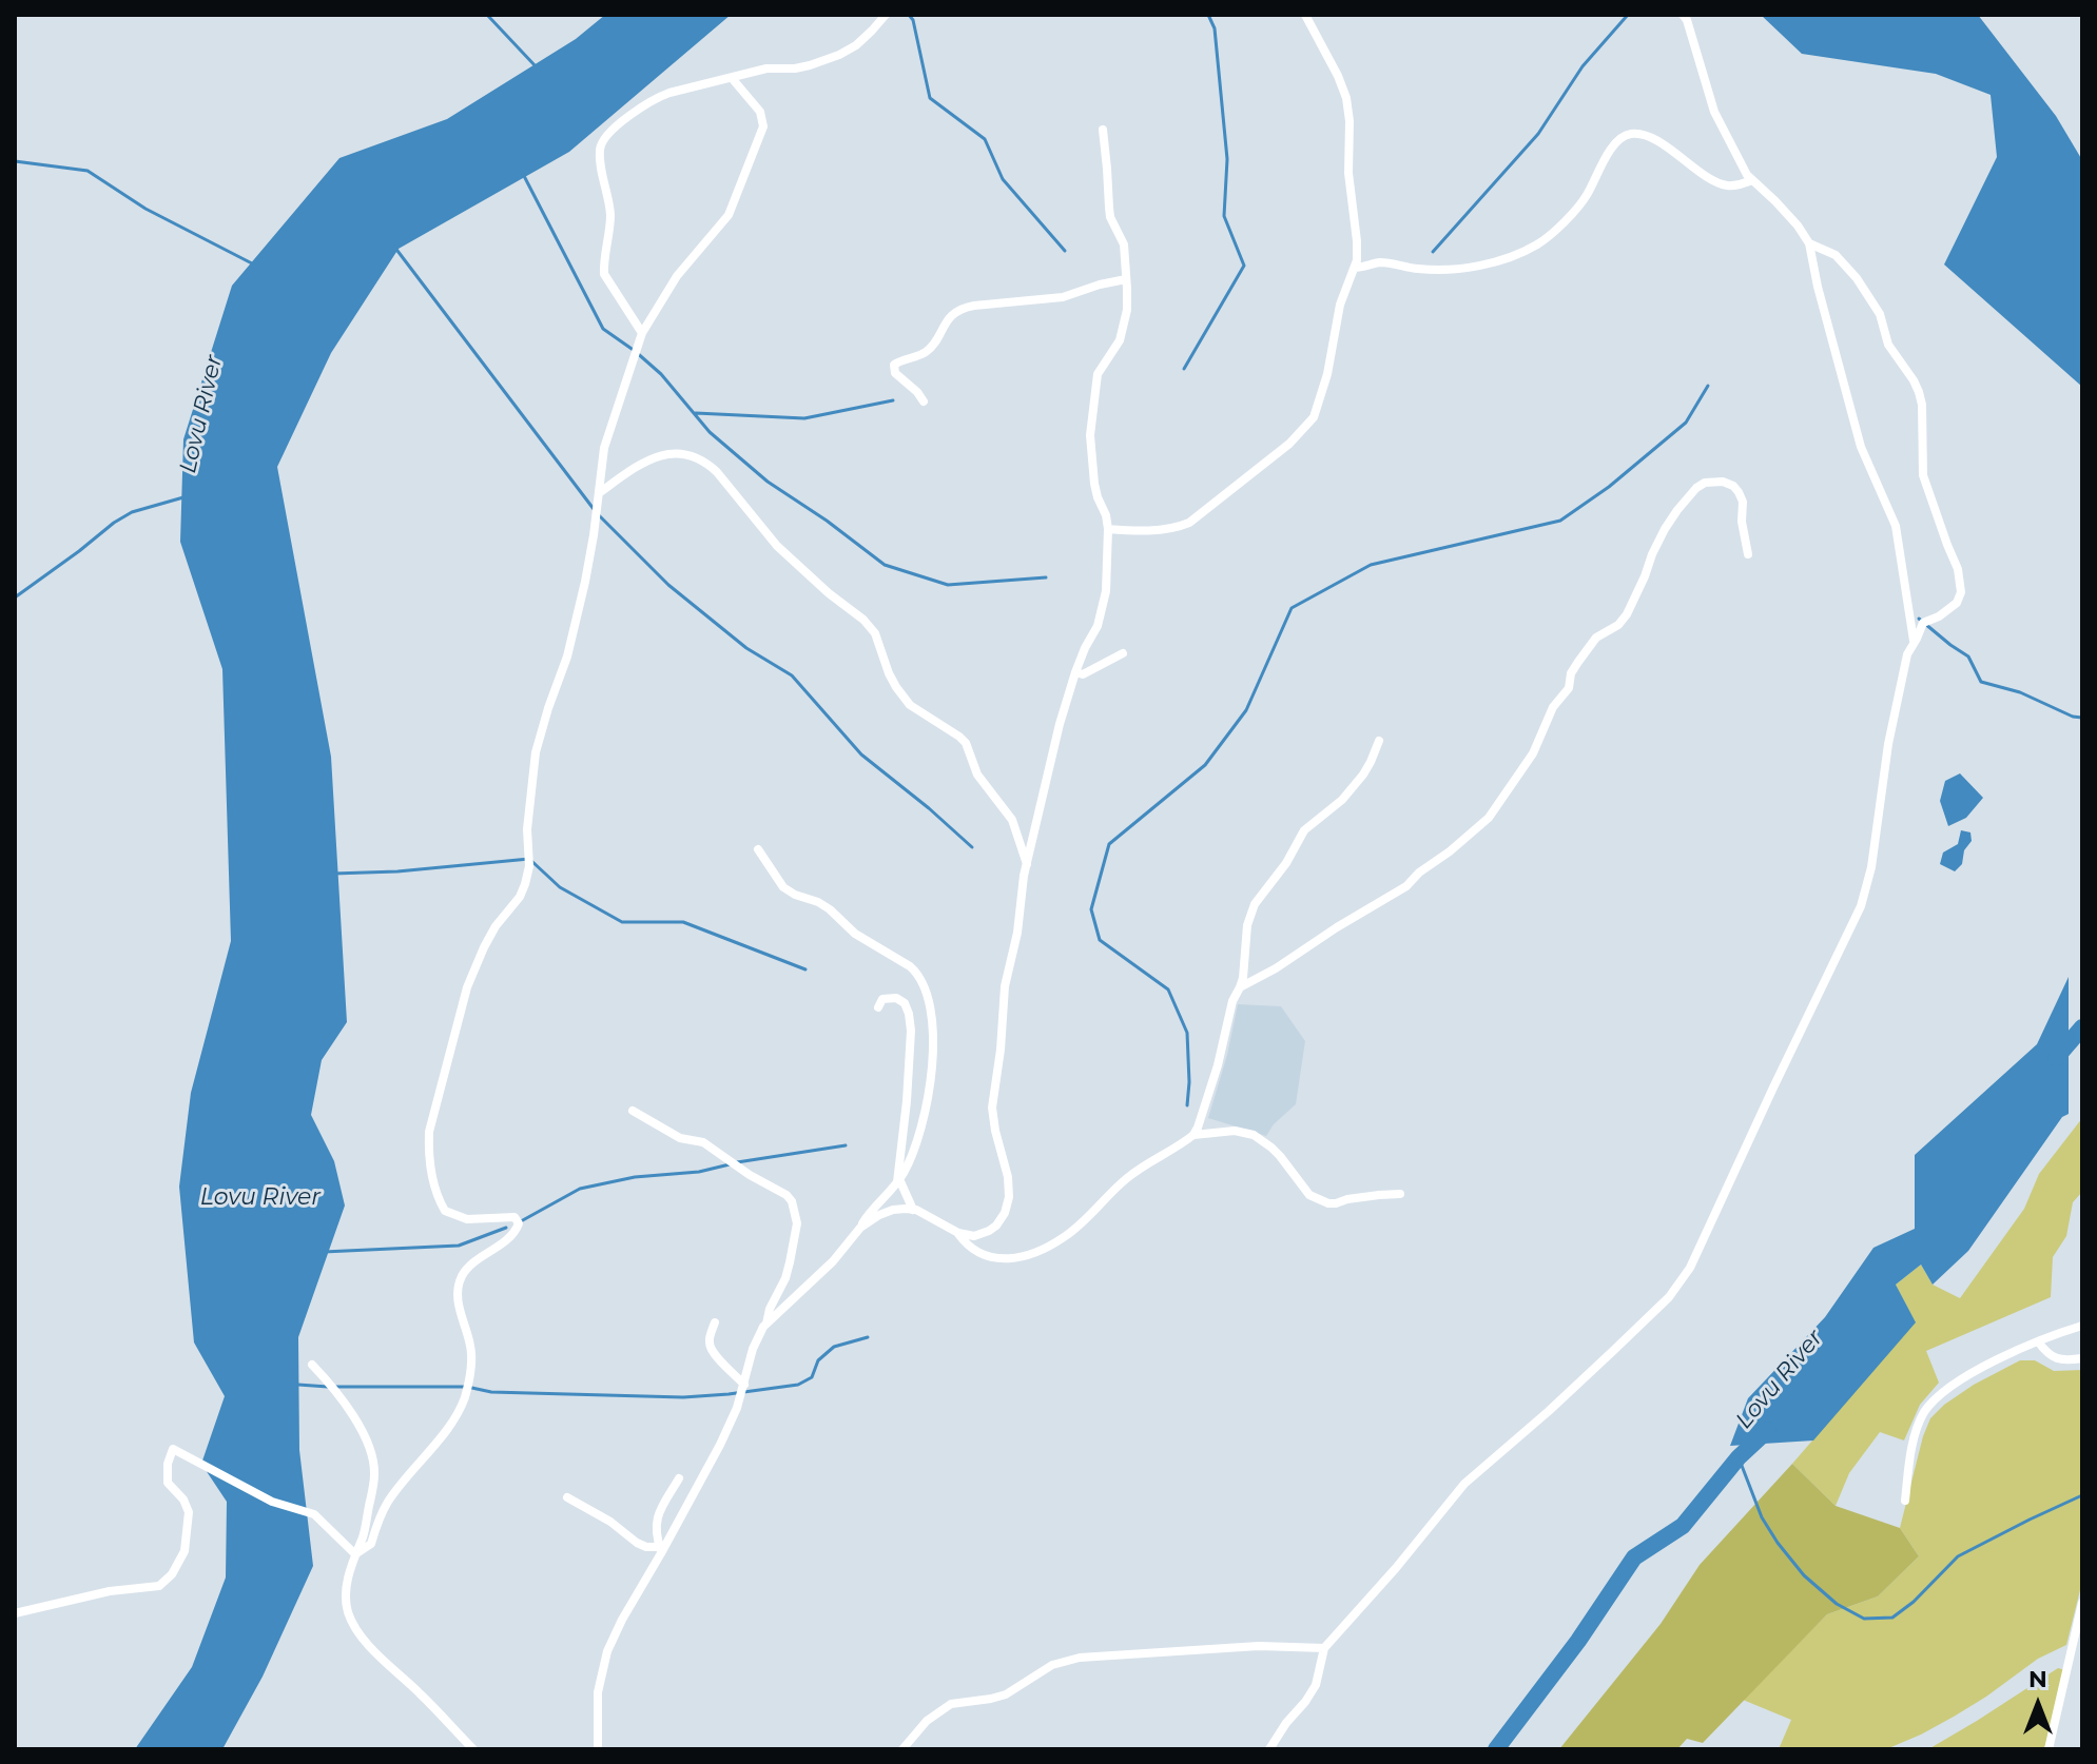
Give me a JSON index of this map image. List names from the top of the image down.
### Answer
{
  "water": ["Lovu River"],
  "north": "top"
}
